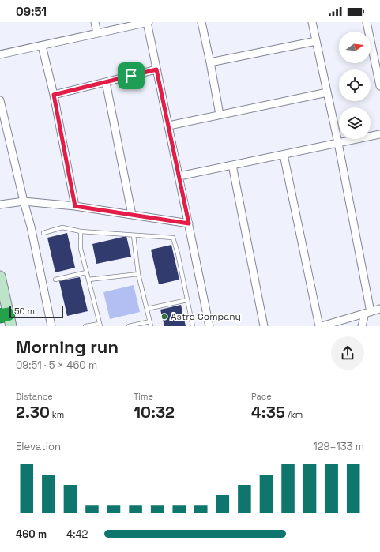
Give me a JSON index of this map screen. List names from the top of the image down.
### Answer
{
  "places": ["Astro Company"],
  "scale_bar": "50 m",
  "north": "right",
  "page": {
    "status": "09:51",
    "scale": "50 m",
    "heading": ["Morning run", "09:51 · 5 × 460 m"],
    "stats": [
      ["Distance", "2.30 km"],
      ["Time", "10:32"],
      ["Pace", "4:35 /km"]
    ],
    "chart": ["Elevation", "129–133 m"],
    "list": [
      {
        "name": "460 m",
        "note": "4:42"
      }
    ]
  }
}
